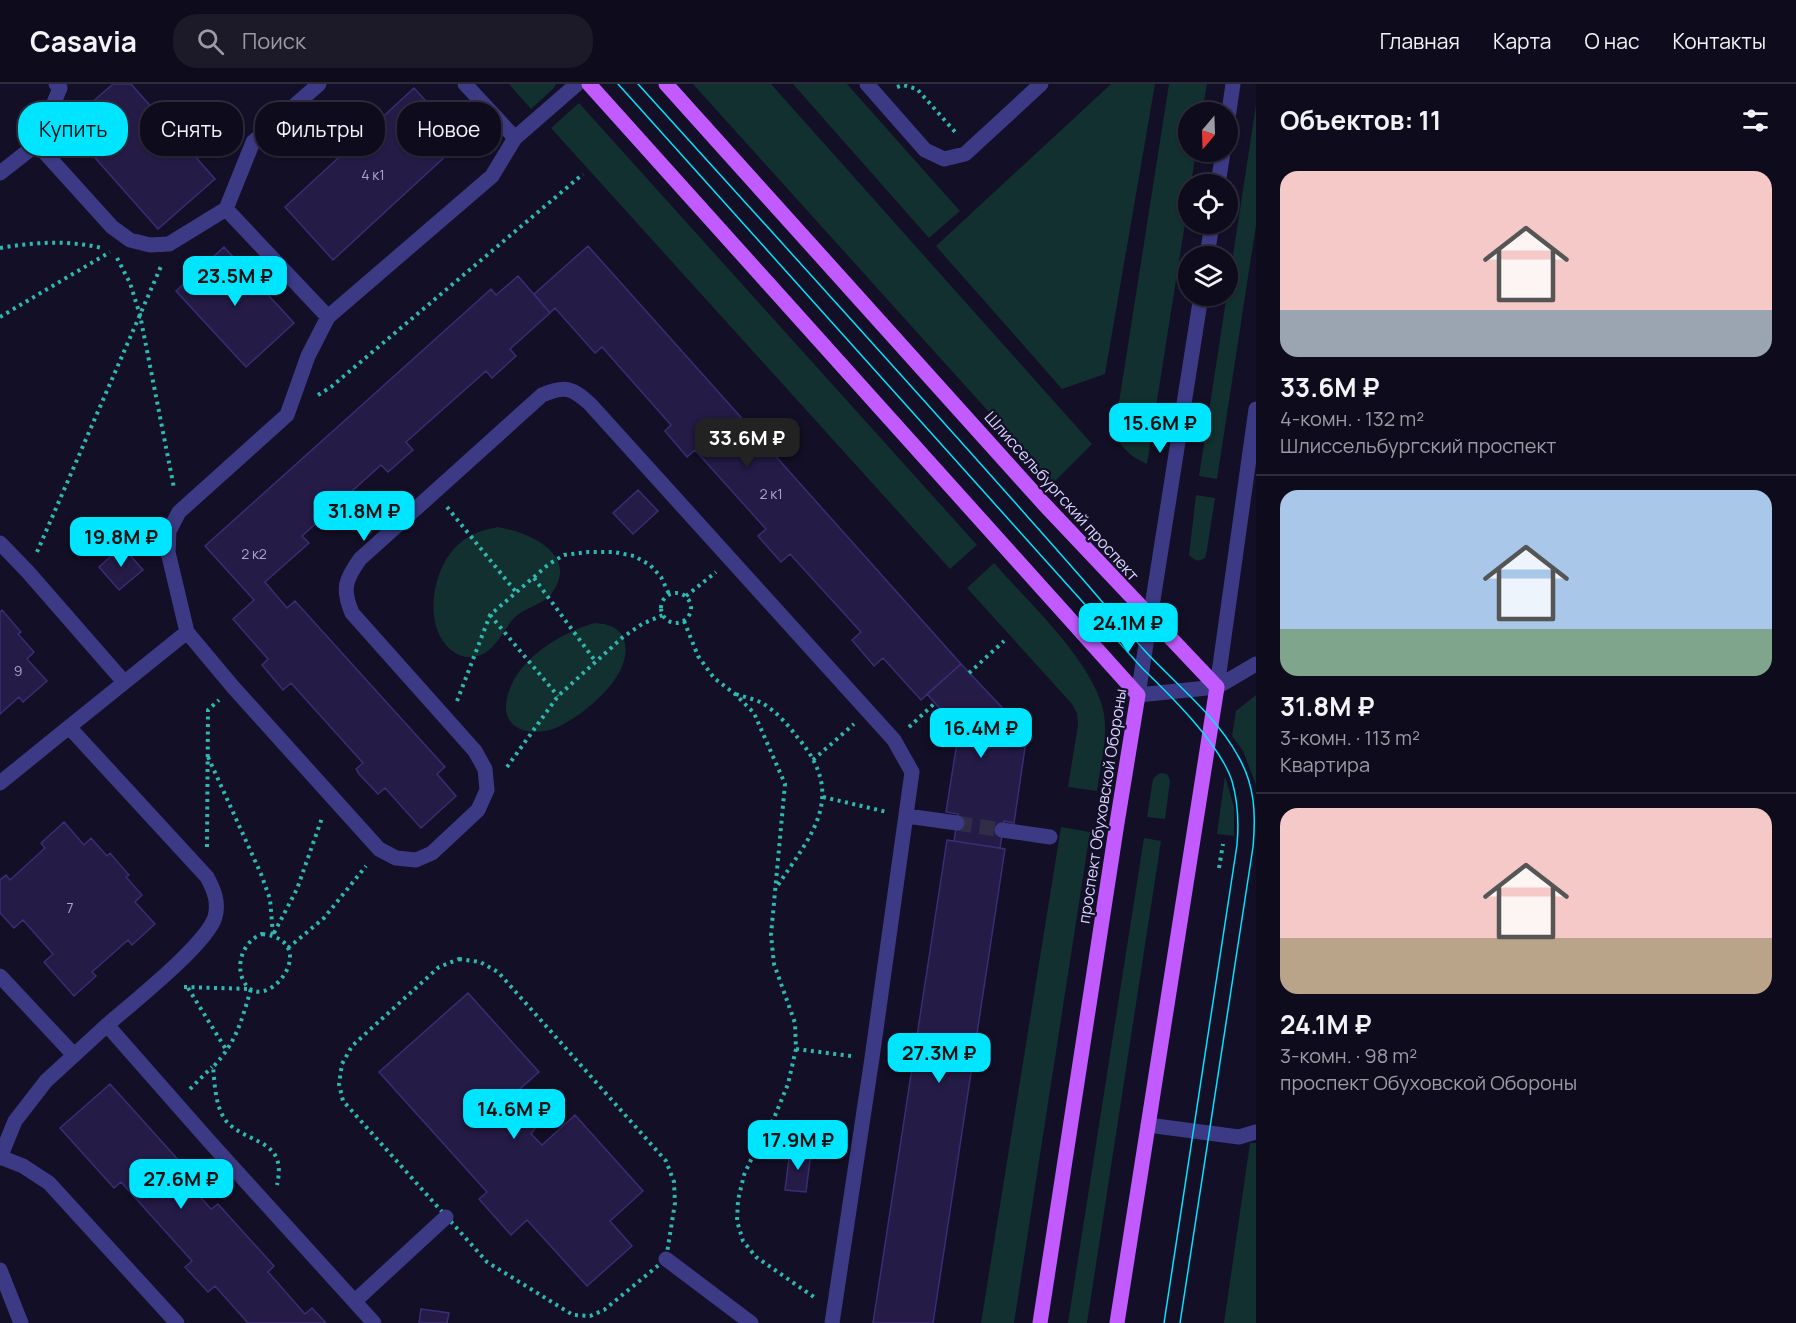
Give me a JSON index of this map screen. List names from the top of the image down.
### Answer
{
  "streets": {
    "main road": ["Шлиссельбургский проспект", "проспект Обуховской Обороны"]
  },
  "crossings": [
    ["Шлиссельбургский проспект", "проспект Обуховской Обороны"]
  ],
  "house_numbers": [
    "4 к1",
    "2 к1",
    "2 к2",
    "9",
    "7"
  ],
  "north": "bottom",
  "page": {
    "header": "Casavia",
    "search": "Поиск",
    "nav": [
      "Главная",
      "Карта",
      "О нас",
      "Контакты"
    ],
    "heading": "Объектов: 11",
    "chip": [
      "Купить",
      "Снять",
      "Фильтры",
      "Новое"
    ],
    "list": [
      {
        "name": "33.6M ₽",
        "note": "4-комн. · 132 m² · Шлиссельбургский проспект"
      },
      {
        "name": "31.8M ₽",
        "note": "3-комн. · 113 m² · Квартира"
      },
      {
        "name": "24.1M ₽",
        "note": "3-комн. · 98 m² · проспект Обуховской Обороны"
      }
    ],
    "price": [
      "23.5M ₽",
      "15.6M ₽",
      "33.6M ₽",
      "31.8M ₽",
      "19.8M ₽",
      "24.1M ₽",
      "16.4M ₽",
      "27.3M ₽",
      "14.6M ₽",
      "17.9M ₽",
      "27.6M ₽"
    ]
  }
}
